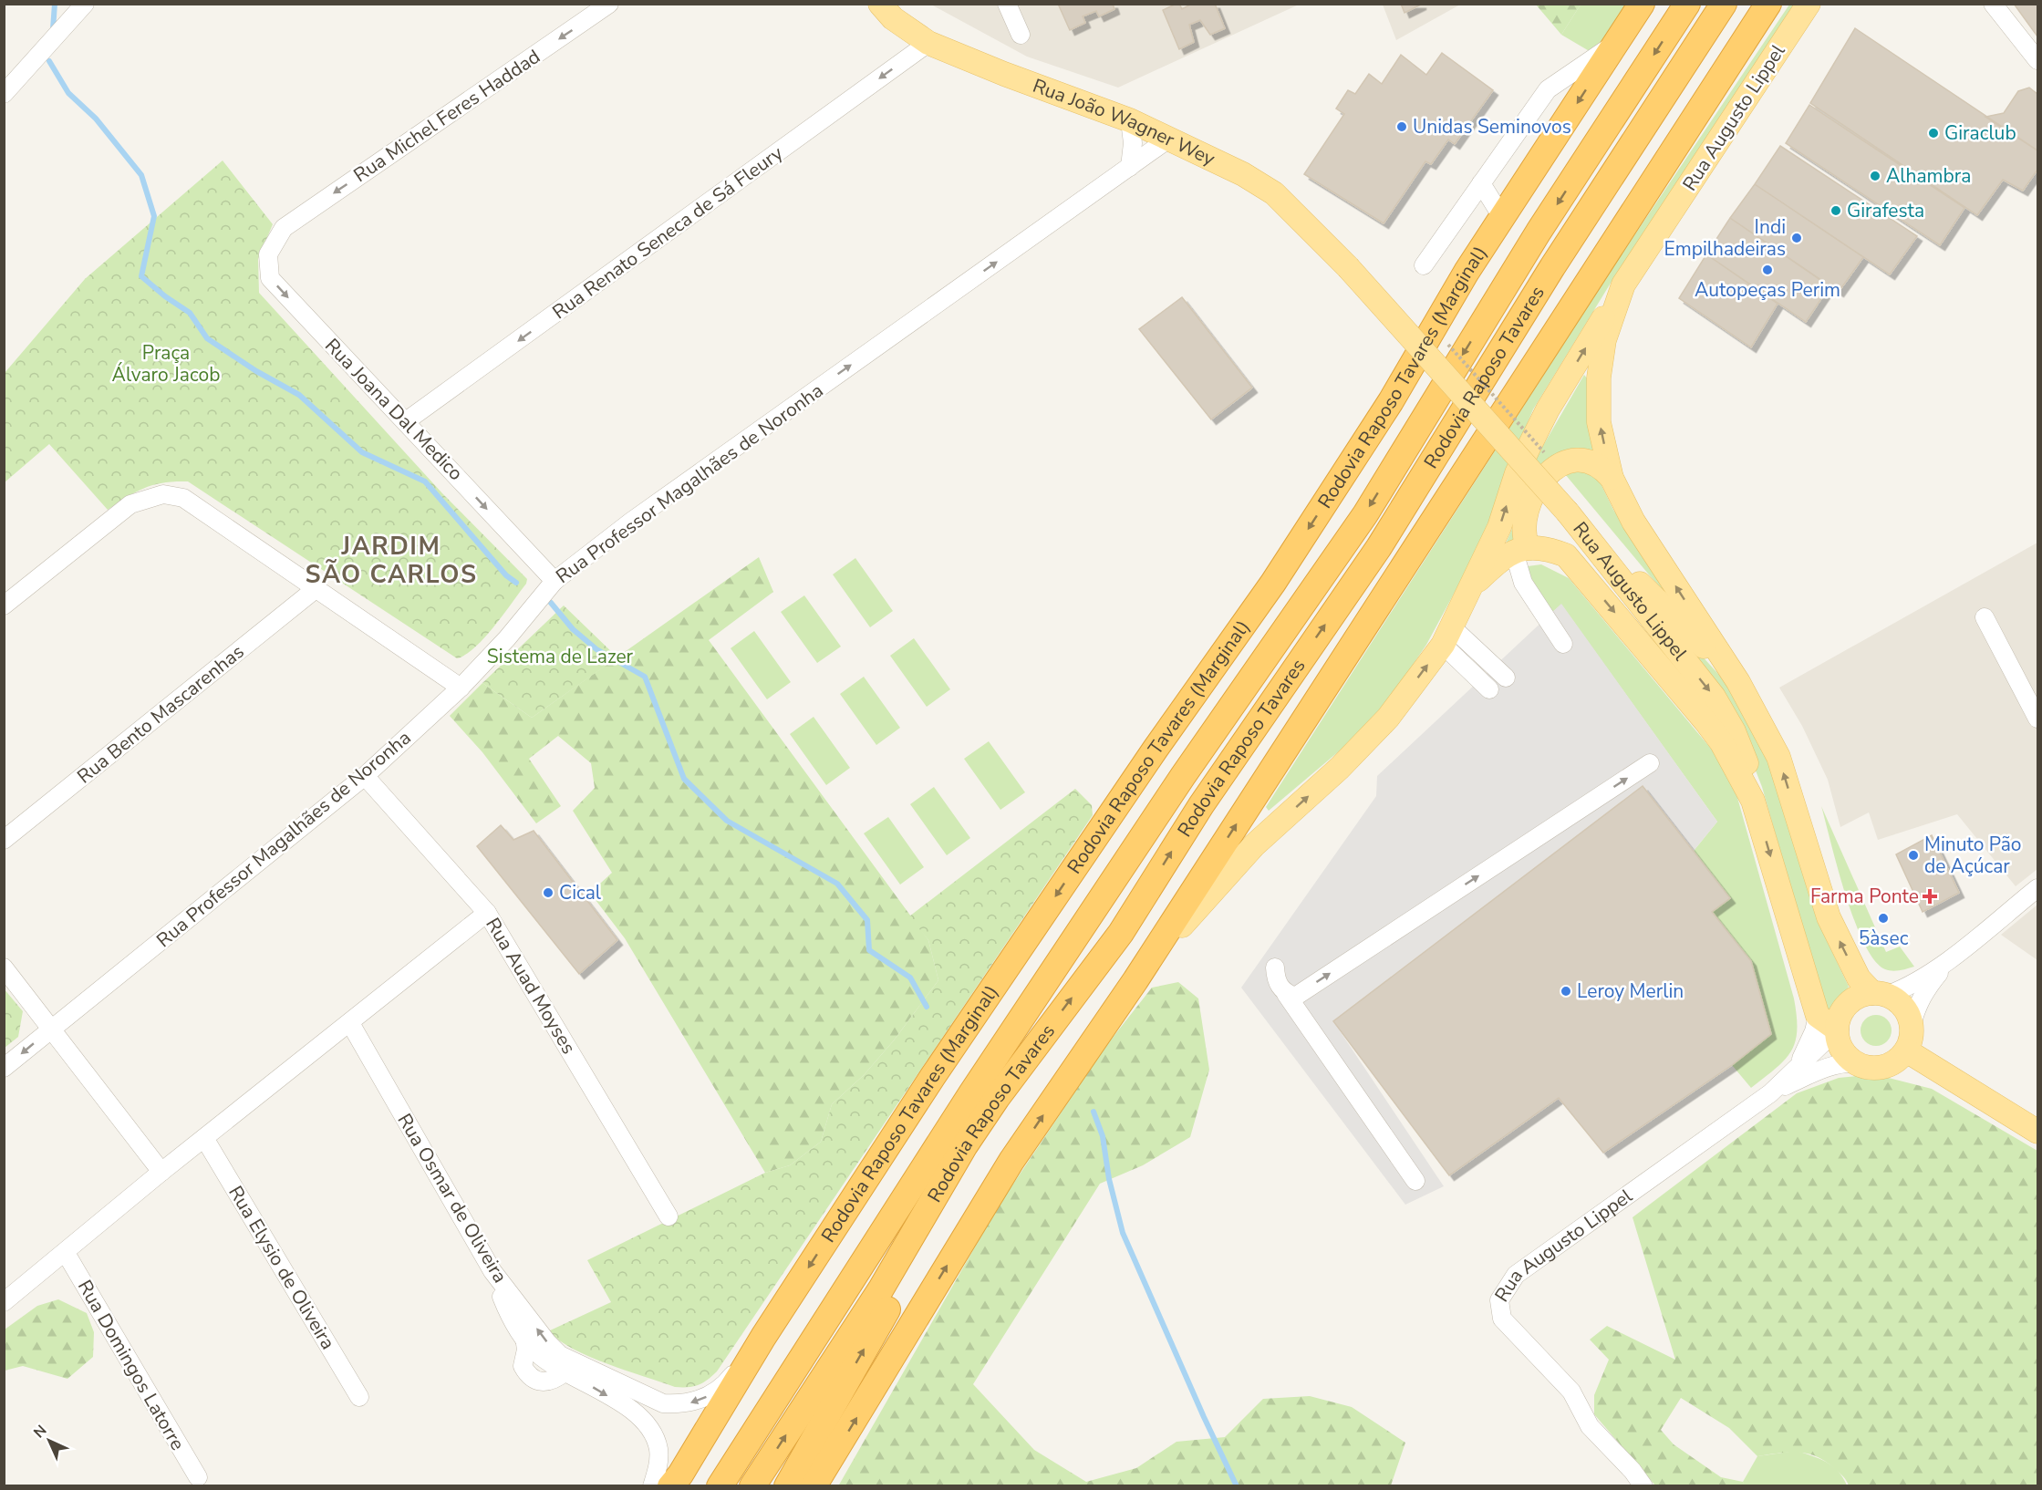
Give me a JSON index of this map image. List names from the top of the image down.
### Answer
{
  "streets": {
    "highway": ["Rodovia Raposo Tavares (Marginal)", "Rodovia Raposo Tavares"],
    "main road": ["Rua Augusto Lippel", "Rua João Wagner Wey"],
    "street": [
      "Rua Michel Feres Haddad",
      "Rua Renato Seneca de Sá Fleury",
      "Rua Joana Dal Medico",
      "Rua Professor Magalhães de Noronha",
      "Rua Bento Mascarenhas",
      "Rua Auad Moyses",
      "Rua Osmar de Oliveira",
      "Rua Elysio de Oliveira",
      "Rua Domingos Latorre"
    ]
  },
  "crossings": [
    ["Rua Michel Feres Haddad", "Rua Joana Dal Medico"],
    ["Rua Augusto Lippel", "Rua João Wagner Wey"],
    ["Rua João Wagner Wey", "Rua Renato Seneca de Sá Fleury"],
    ["Rua João Wagner Wey", "Rua Professor Magalhães de Noronha"],
    ["Rua Renato Seneca de Sá Fleury", "Rua Joana Dal Medico"],
    ["Rodovia Raposo Tavares (Marginal)", "Rua Osmar de Oliveira"],
    ["Rua Joana Dal Medico", "Rua Professor Magalhães de Noronha"],
    ["Rua Professor Magalhães de Noronha", "Rua Auad Moyses"]
  ],
  "one_way": [
    "Rua Michel Feres Haddad",
    "Rua Renato Seneca de Sá Fleury",
    "Rua Joana Dal Medico",
    "Rua Professor Magalhães de Noronha"
  ],
  "districts": ["JARDIM SÃO CARLOS"],
  "parks": ["Praça Álvaro Jacob", "Sistema de Lazer"],
  "places": {
    "other": [
      "Unidas Seminovos",
      "Giraclub",
      "Alhambra",
      "Girafesta",
      "Indi Empilhadeiras",
      "Autopeças Perim",
      "Minuto Pão de Açúcar",
      "Cical",
      "5àsec",
      "Leroy Merlin"
    ],
    "health": ["Farma Ponte"]
  },
  "north": "top left"
}
